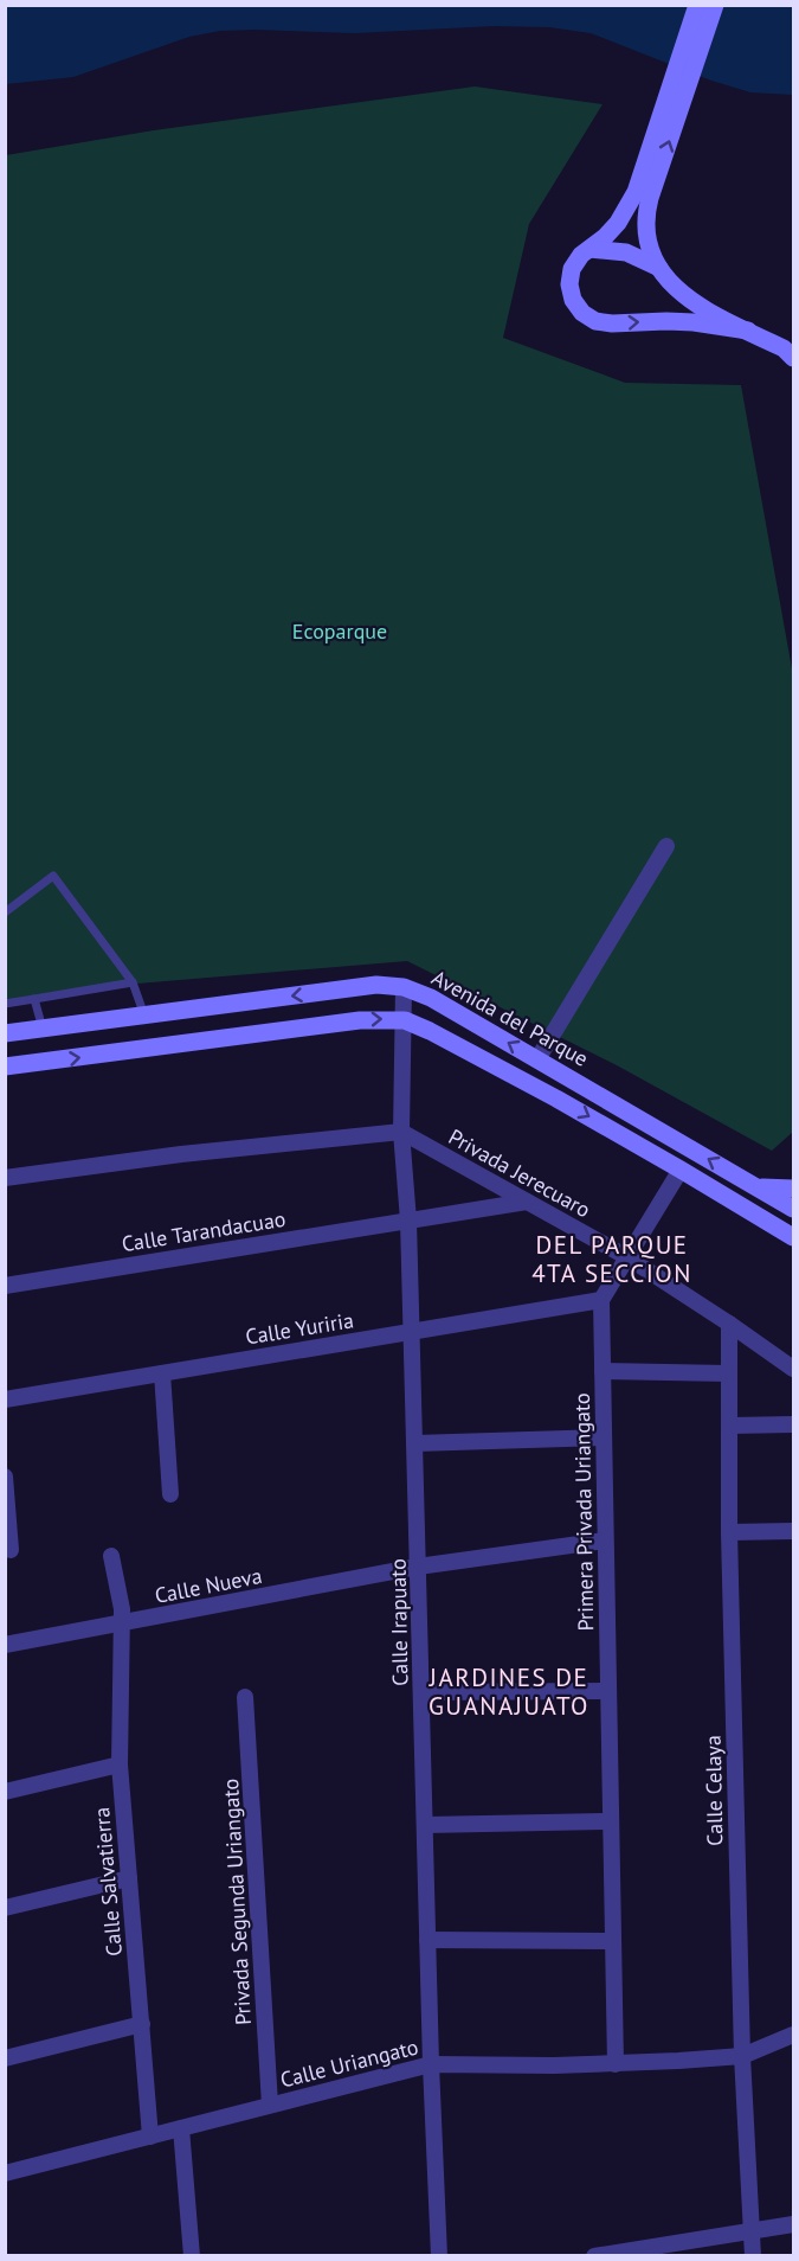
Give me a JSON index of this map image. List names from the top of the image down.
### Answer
{
  "streets": {
    "street": [
      "Avenida del Parque",
      "Privada Jerecuaro",
      "Calle Tarandacuao",
      "Calle Yuriria",
      "Primera Privada Uriangato",
      "Calle Nueva",
      "Calle Irapuato",
      "Calle Celaya",
      "Calle Salvatierra",
      "Privada Segunda Uriangato",
      "Calle Uriangato"
    ]
  },
  "crossings": [
    ["Avenida del Parque", "Calle Irapuato"],
    ["Privada Jerecuaro", "Calle Tarandacuao"],
    ["Privada Jerecuaro", "Calle Irapuato"],
    ["Privada Jerecuaro", "Calle Celaya"],
    ["Calle Tarandacuao", "Calle Irapuato"],
    ["Calle Yuriria", "Primera Privada Uriangato"],
    ["Calle Yuriria", "Calle Irapuato"],
    ["Primera Privada Uriangato", "Calle Nueva"],
    ["Primera Privada Uriangato", "Calle Uriangato"],
    ["Calle Nueva", "Calle Irapuato"],
    ["Calle Nueva", "Calle Salvatierra"],
    ["Calle Irapuato", "Calle Uriangato"],
    ["Calle Celaya", "Calle Uriangato"],
    ["Calle Salvatierra", "Calle Uriangato"],
    ["Privada Segunda Uriangato", "Calle Uriangato"]
  ],
  "districts": ["DEL PARQUE 4TA SECCION", "JARDINES DE GUANAJUATO"],
  "parks": ["Ecoparque"]
}
